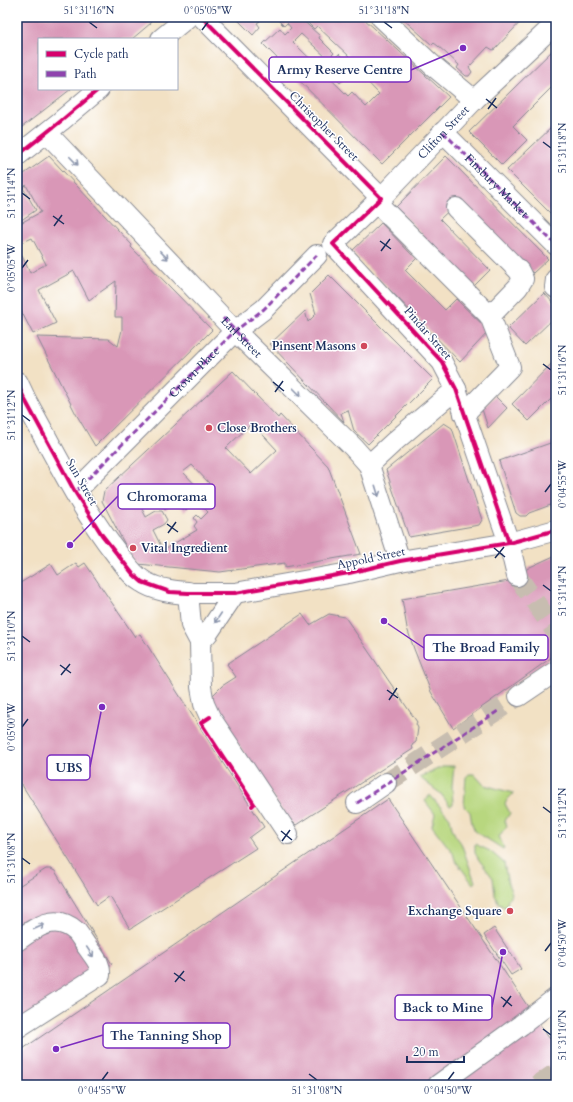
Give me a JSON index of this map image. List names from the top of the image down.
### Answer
{
  "streets": {
    "main road": ["Sun Street"],
    "street": [
      "Christopher Street",
      "Clifton Street",
      "Finsbury Market",
      "Pindar Street",
      "Earl Street",
      "Crown Place",
      "Appold Street"
    ]
  },
  "crossings": [
    ["Christopher Street", "Clifton Street"],
    ["Clifton Street", "Finsbury Market"],
    ["Clifton Street", "Pindar Street"],
    ["Pindar Street", "Appold Street"],
    ["Earl Street", "Crown Place"],
    ["Earl Street", "Appold Street"],
    ["Crown Place", "Sun Street"],
    ["Sun Street", "Appold Street"]
  ],
  "one_way": ["Earl Street"],
  "places": [
    "Army Reserve Centre",
    "Pinsent Masons",
    "Close Brothers",
    "Chromorama",
    "Vital Ingredient",
    "The Broad Family",
    "UBS",
    "Exchange Square",
    "Back to Mine",
    "The Tanning Shop"
  ],
  "legend": ["Cycle path", "Path"],
  "scale_bar": "20 m",
  "coordinates": [
    "51°31'16\"N",
    "0°05'05\"W",
    "51°31'18\"N",
    "51°31'14\"N",
    "51°31'12\"N",
    "0°04'55\"W",
    "51°31'10\"N",
    "0°05'00\"W",
    "51°31'08\"N",
    "0°04'50\"W"
  ]
}
